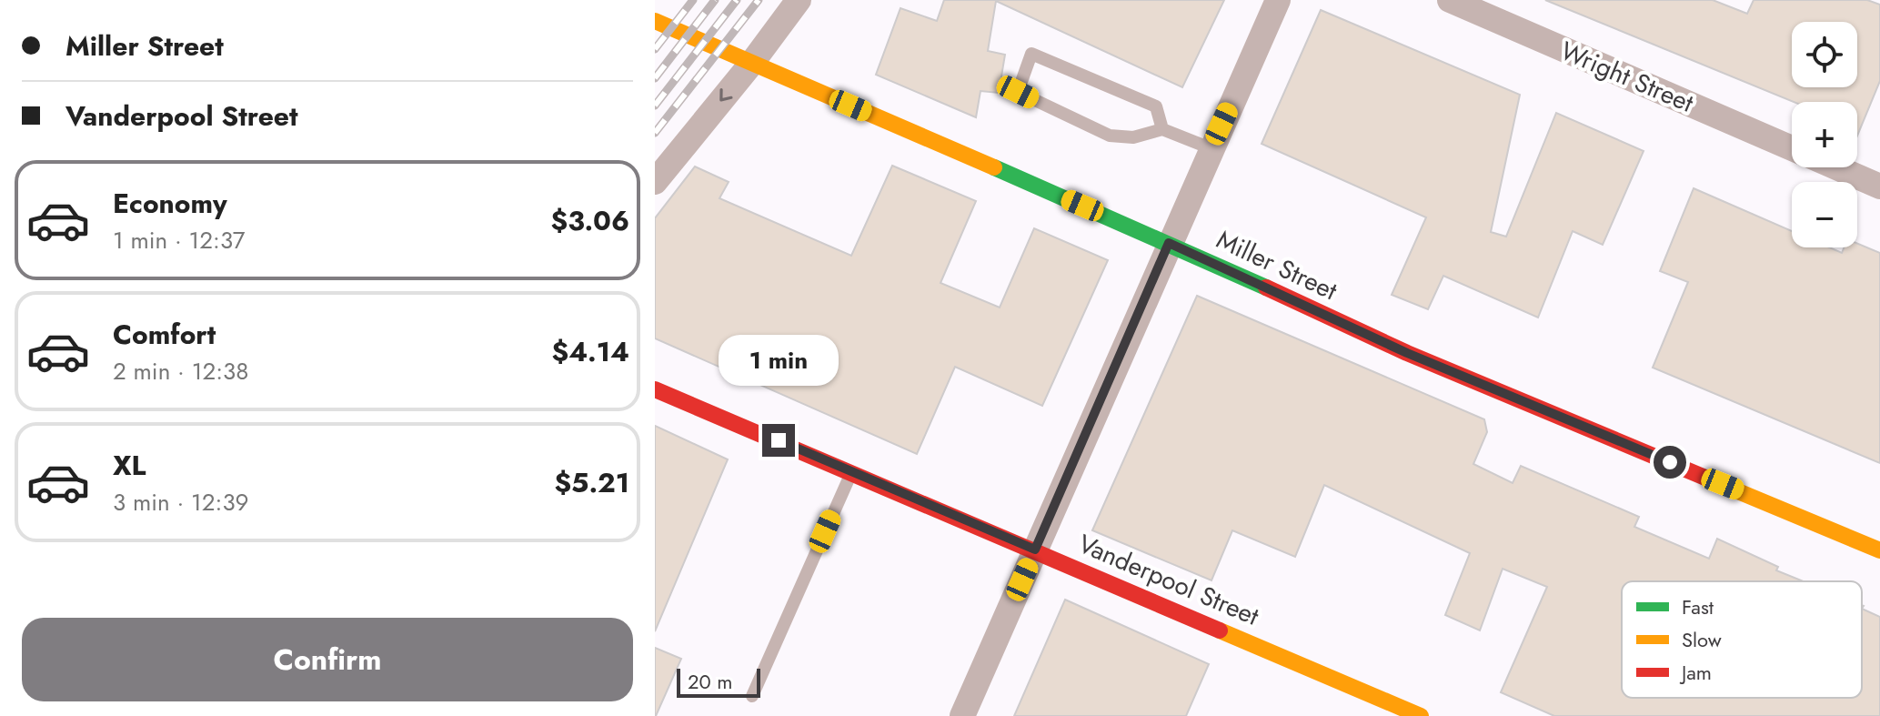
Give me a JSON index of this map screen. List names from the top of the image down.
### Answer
{
  "streets": {
    "street": ["Wright Street", "Miller Street", "Vanderpool Street"]
  },
  "legend": ["Fast", "Slow", "Jam"],
  "scale_bar": "20 m",
  "page": {
    "banner": ["Miller Street", "Vanderpool Street"],
    "map_buttons": ["+", "−"],
    "list": [
      {
        "name": "Economy",
        "note": "1 min · 12:37",
        "value": "$3.06"
      },
      {
        "name": "Comfort",
        "note": "2 min · 12:38",
        "value": "$4.14"
      },
      {
        "name": "XL",
        "note": "3 min · 12:39",
        "value": "$5.21"
      }
    ],
    "bubble": "1 min",
    "buttons": "Confirm",
    "scale": "20 m"
  }
}
